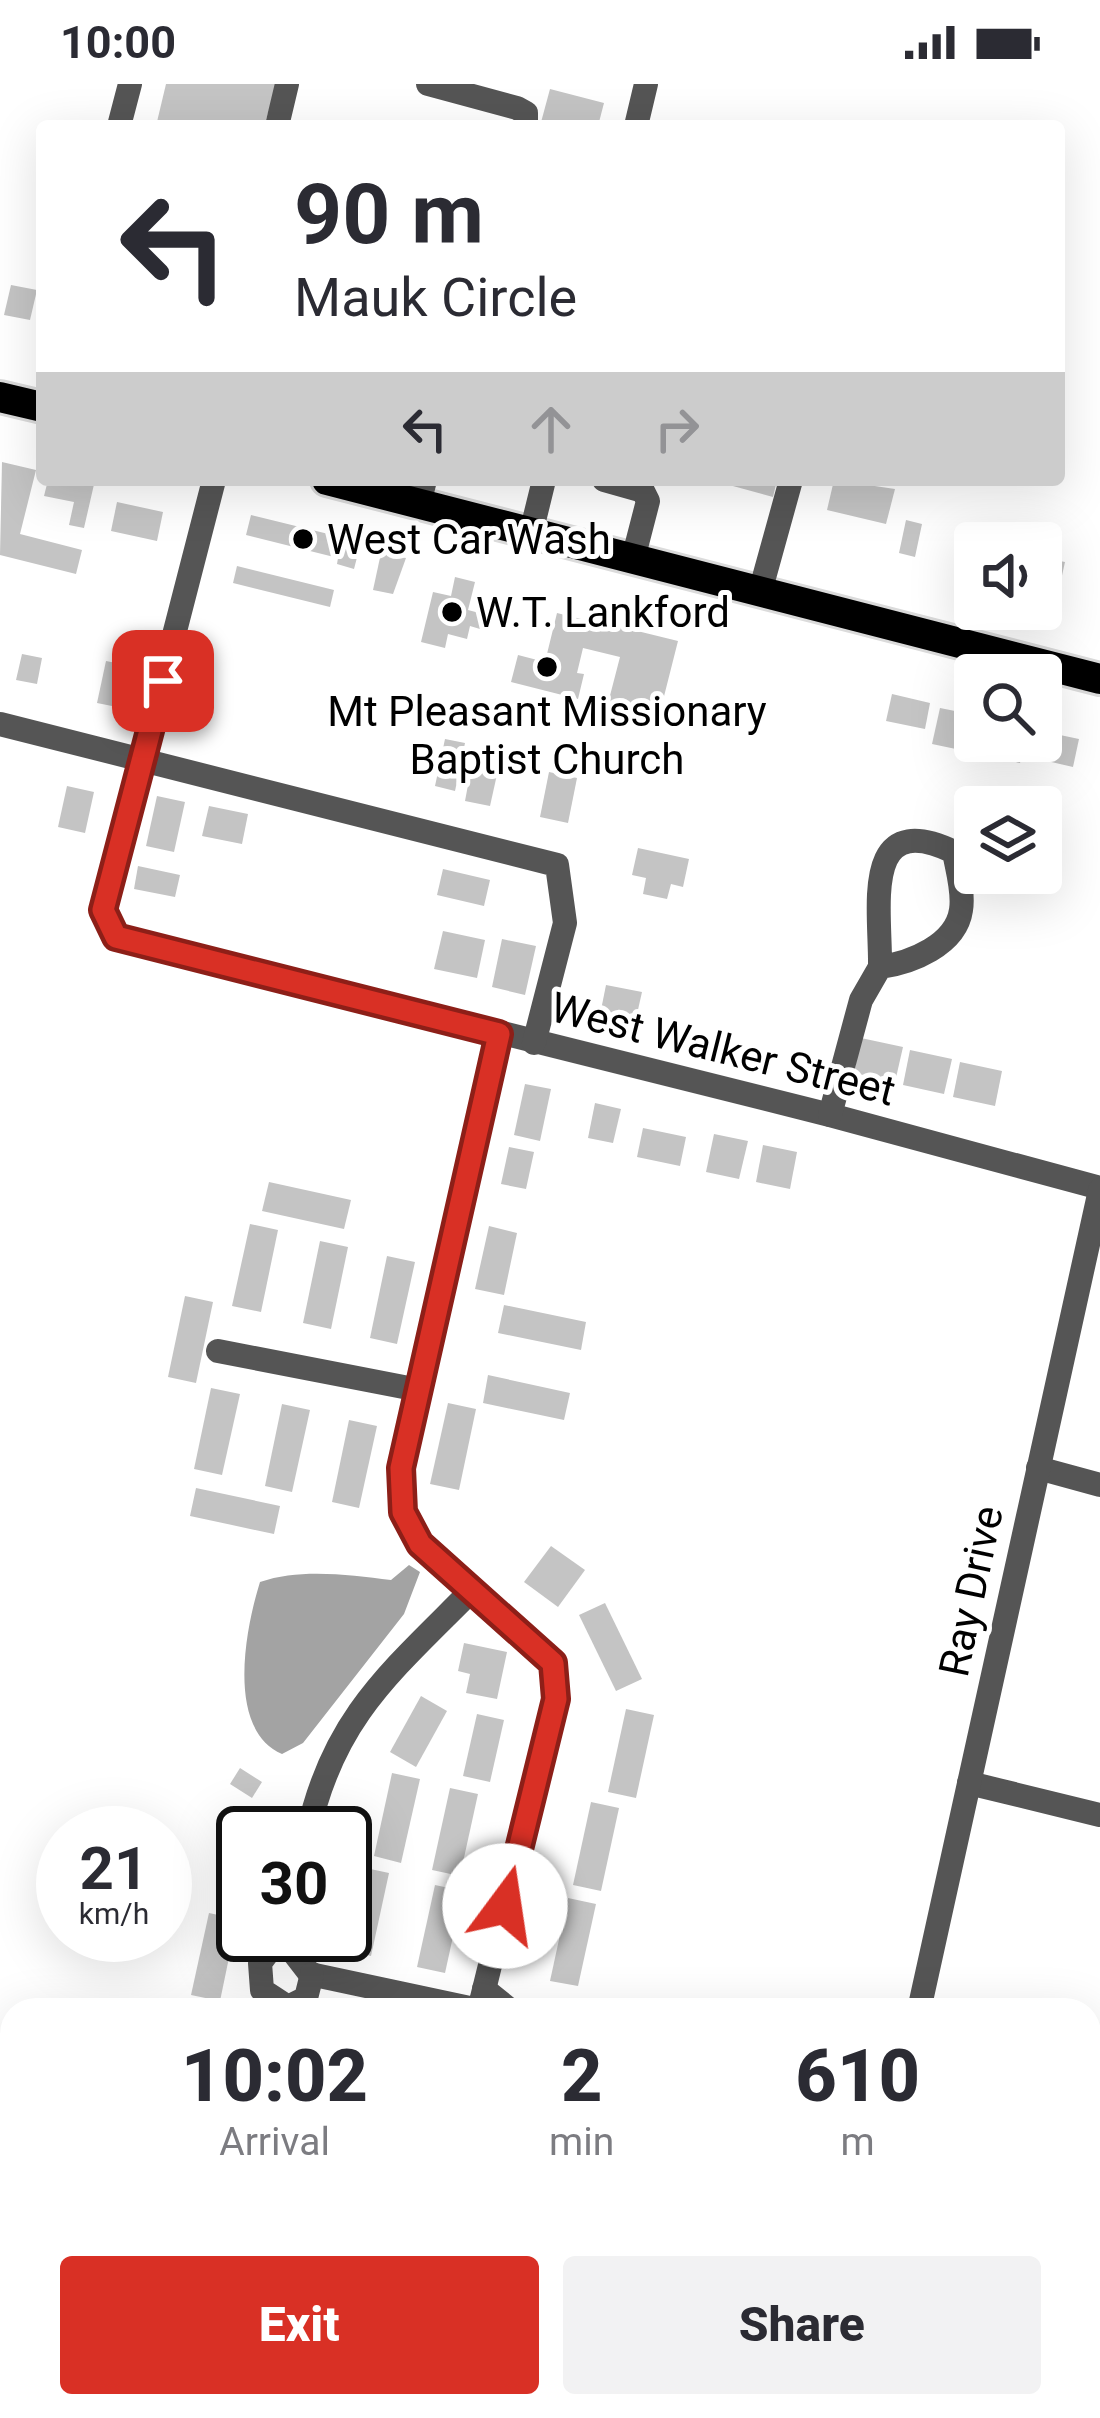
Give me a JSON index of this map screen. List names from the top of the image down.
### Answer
{
  "streets": {
    "street": ["West Walker Street", "Ray Drive"]
  },
  "crossings": [
    ["West Walker Street", "Ray Drive"]
  ],
  "places": ["West Car Wash", "W.T. Lankford", "Mt Pleasant Missionary Baptist Church"],
  "page": {
    "status": "10:00",
    "turn": ["90 m", "Mauk Circle"],
    "speed": "21 km/h",
    "limit": "30",
    "eta": [
      "10:02",
      "Arrival",
      "2",
      "min",
      "610",
      "m"
    ],
    "buttons": ["Exit", "Share"]
  }
}
